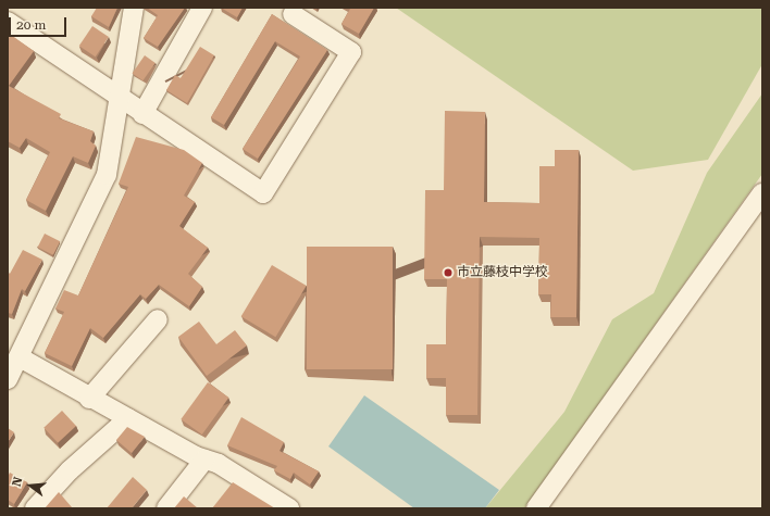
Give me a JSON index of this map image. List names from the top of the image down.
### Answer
{
  "places": ["市立藤枝中学校"],
  "scale_bar": "20 m",
  "north": "left"
}
